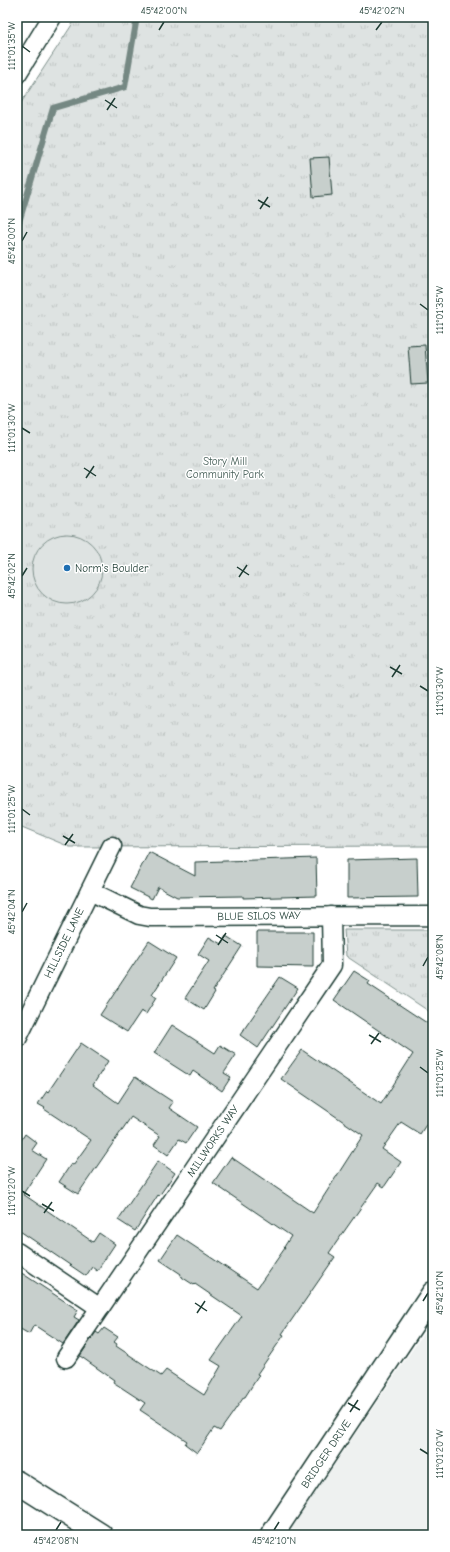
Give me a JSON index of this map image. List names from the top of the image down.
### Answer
{
  "streets": {
    "main road": ["BRIDGER DRIVE"],
    "street": ["BLUE SILOS WAY", "HILLSIDE LANE", "MILLWORKS WAY"]
  },
  "crossings": [
    ["BLUE SILOS WAY", "HILLSIDE LANE"],
    ["BLUE SILOS WAY", "MILLWORKS WAY"]
  ],
  "parks": ["Story Mill Community Park"],
  "places": ["Norm's Boulder"],
  "coordinates": [
    "45°42'00\"N",
    "45°42'02\"N",
    "111°01'35\"W",
    "111°01'30\"W",
    "111°01'25\"W",
    "45°42'04\"N",
    "45°42'08\"N",
    "111°01'20\"W",
    "45°42'10\"N"
  ]
}
